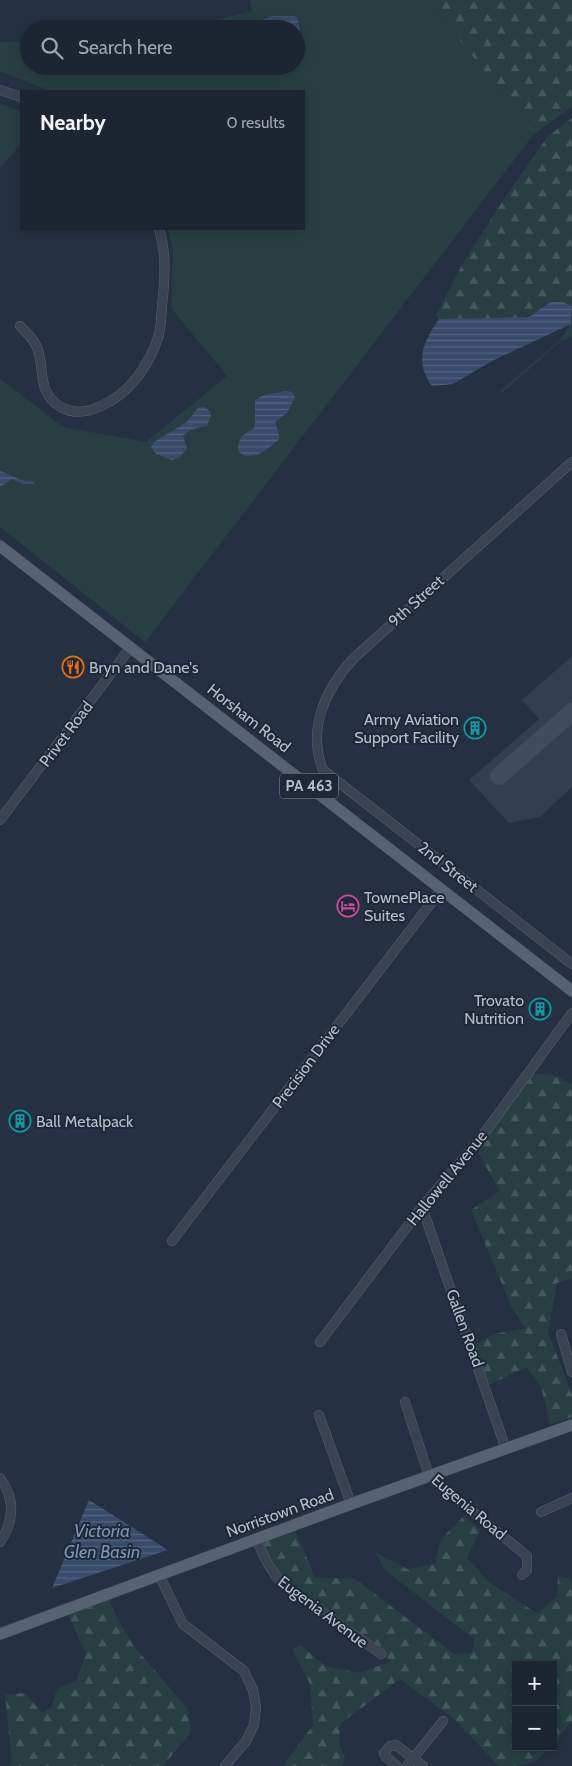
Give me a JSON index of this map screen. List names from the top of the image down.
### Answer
{
  "streets": {
    "main road": ["Horsham Road", "PA 463", "Norristown Road"],
    "street": [
      "9th Street",
      "Privet Road",
      "2nd Street",
      "Precision Drive",
      "Hallowell Avenue",
      "Gallen Road",
      "Eugenia Road",
      "Eugenia Avenue"
    ]
  },
  "crossings": [
    ["9th Street", "2nd Street"],
    ["Horsham Road", "Privet Road"],
    ["Horsham Road", "Precision Drive"],
    ["Hallowell Avenue", "Gallen Road"],
    ["Gallen Road", "Norristown Road"],
    ["Eugenia Road", "Norristown Road"],
    ["Norristown Road", "Eugenia Avenue"]
  ],
  "water": ["Victoria Glen Basin"],
  "places": {
    "restaurant": ["Bryn and Dane's"],
    "building": ["Army Aviation Support Facility", "Trovato Nutrition", "Ball Metalpack"],
    "hotel": ["TownePlace Suites"]
  },
  "page": {
    "search": "Search here",
    "heading": ["Nearby", "0 results"],
    "map_buttons": ["+", "−"]
  }
}
